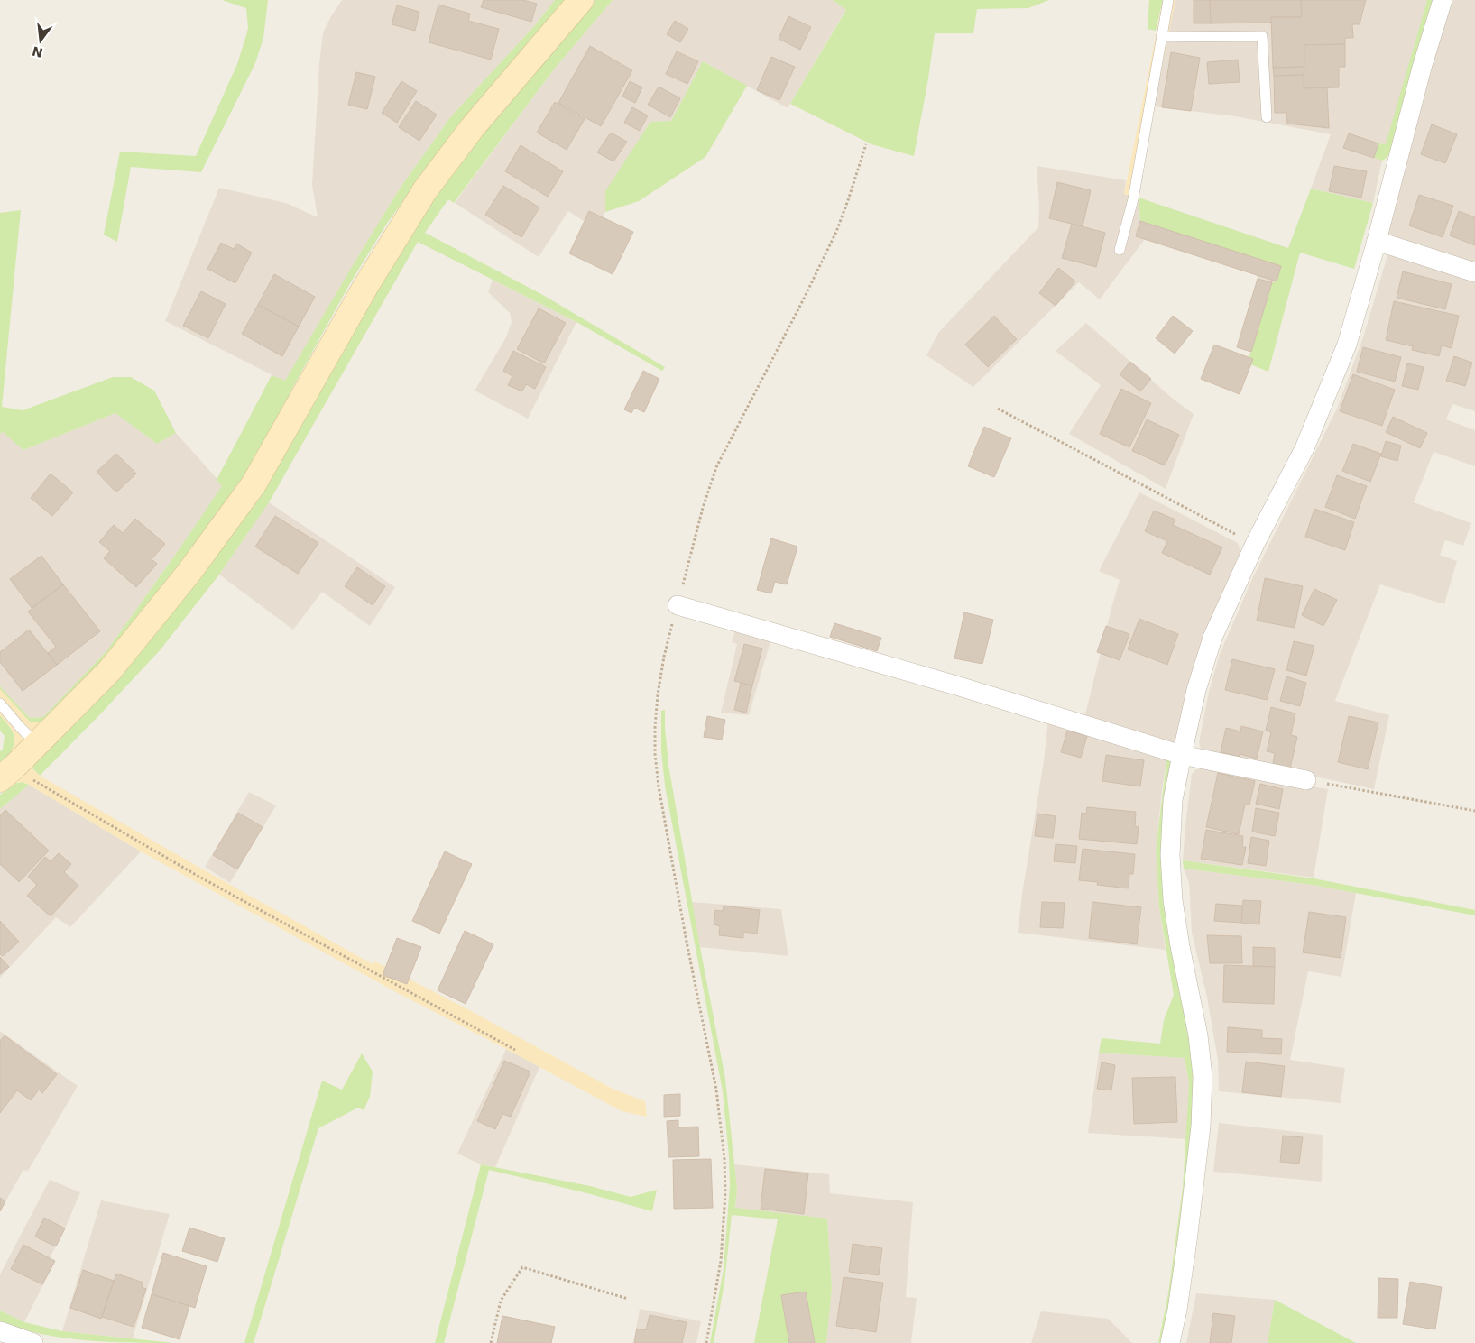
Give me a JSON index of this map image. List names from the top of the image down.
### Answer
{
  "north": "bottom"
}
